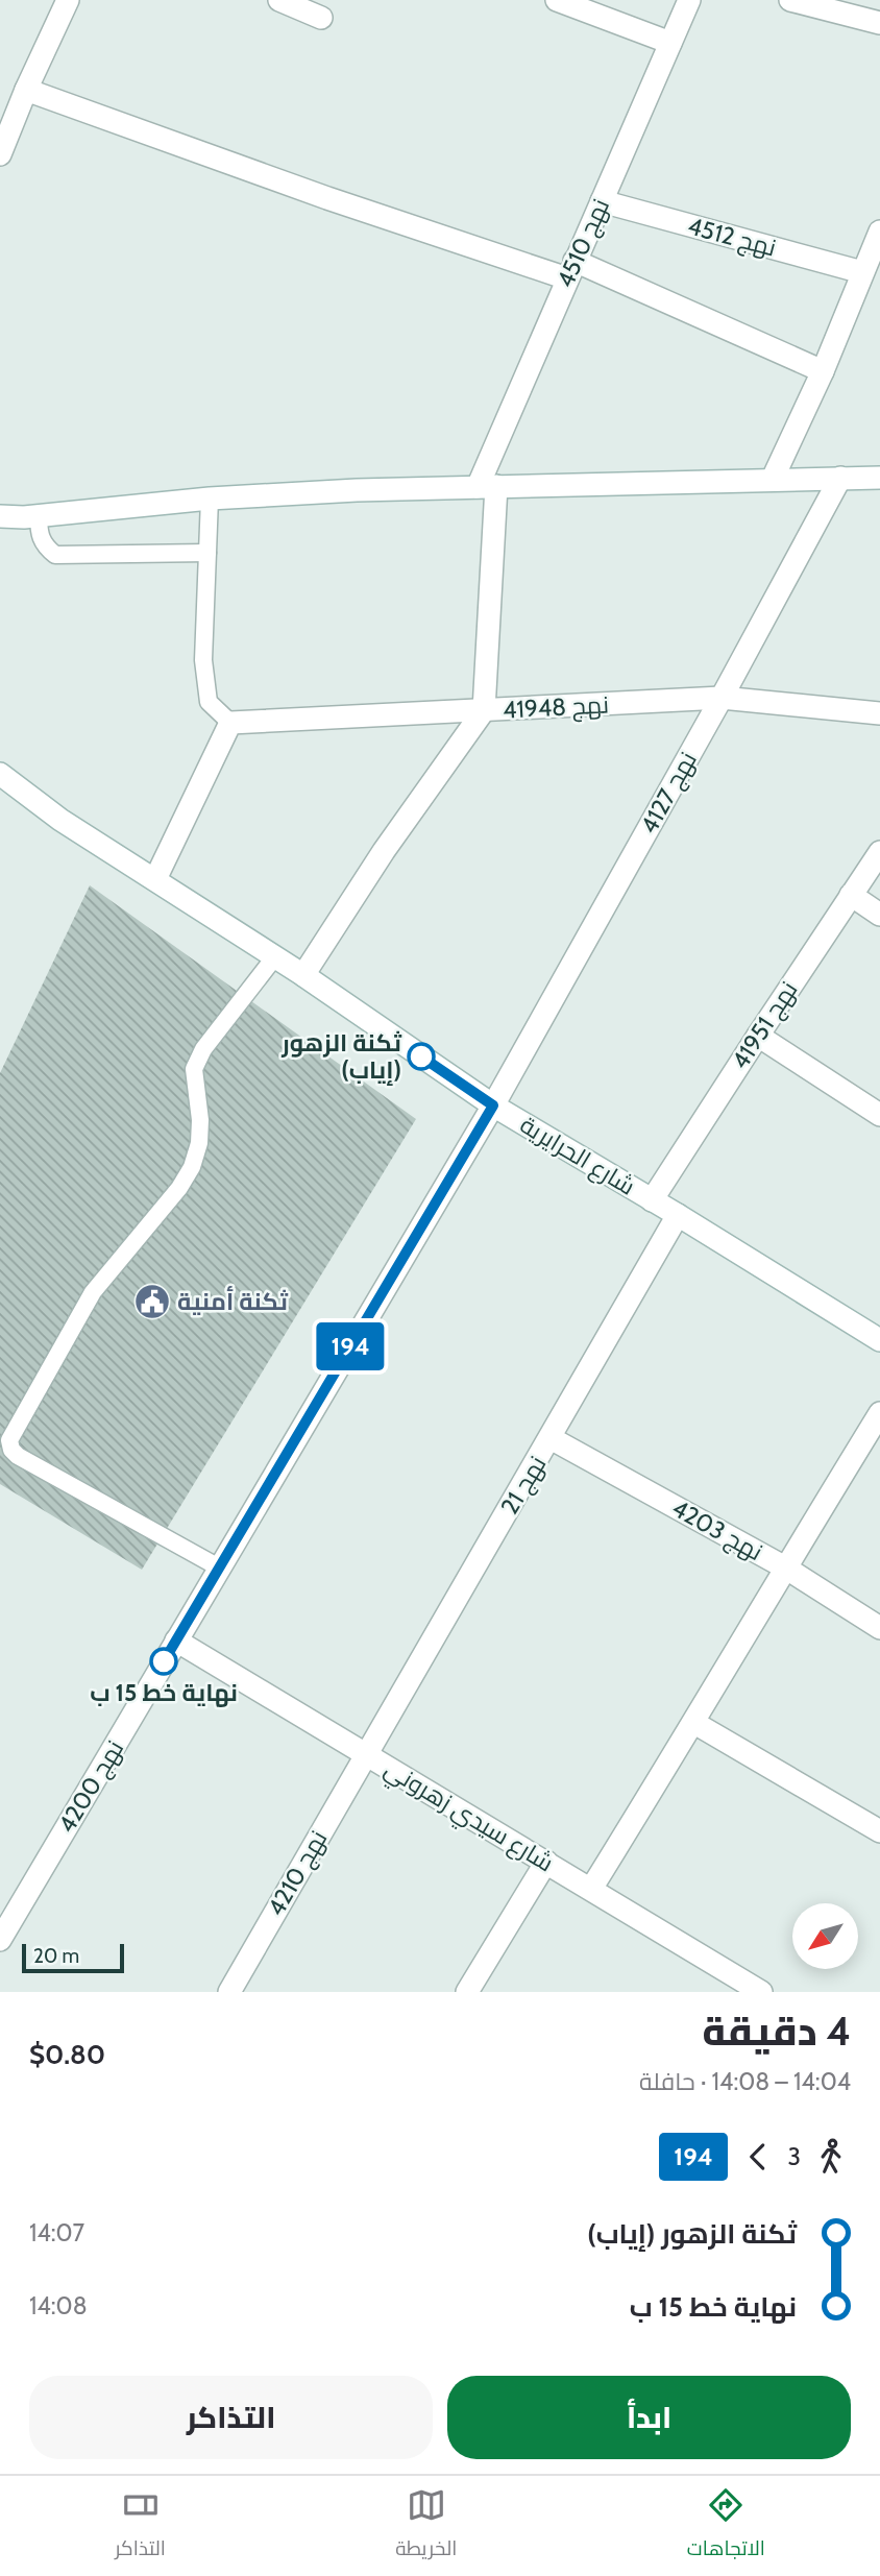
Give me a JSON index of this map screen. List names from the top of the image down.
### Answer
{
  "streets": {
    "street": [
      "نهج 4512",
      "نهج 4510",
      "نهج 41948",
      "نهج 4127",
      "نهج 41951",
      "شارع الحرايرية",
      "نهج 21",
      "نهج 4203",
      "نهج 4200",
      "شارع سيدي زهروني",
      "نهج 4210"
    ]
  },
  "crossings": [
    ["نهج 4512", "نهج 4510"],
    ["نهج 41948", "نهج 4127"],
    ["نهج 4127", "شارع الحرايرية"],
    ["نهج 4127", "نهج 4200"],
    ["نهج 41951", "شارع الحرايرية"],
    ["شارع الحرايرية", "نهج 21"],
    ["شارع الحرايرية", "نهج 4200"],
    ["نهج 21", "نهج 4203"],
    ["نهج 21", "شارع سيدي زهروني"],
    ["نهج 21", "نهج 4210"],
    ["نهج 4200", "شارع سيدي زهروني"],
    ["شارع سيدي زهروني", "نهج 4210"]
  ],
  "places": {
    "other": ["ثكنة الزهور (إياب)", "نهاية خط 15 ب"],
    "public building": ["ثكنة أمنية"]
  },
  "lines": ["bus line 194"],
  "scale_bar": "20 m",
  "north": "bottom left",
  "page": {
    "on_map": "194",
    "scale": "20 m",
    "heading": ["4 دقيقة", "14:04 – 14:08 · حافلة", "$0.80"],
    "legs": ["3", "194"],
    "list": [
      {
        "name": "ثكنة الزهور (إياب)",
        "value": "14:07"
      },
      {
        "name": "نهاية خط 15 ب",
        "value": "14:08"
      }
    ],
    "buttons": ["ابدأ", "التذاكر"],
    "tabs": ["الاتجاهات", "الخريطة", "التذاكر"]
  }
}
